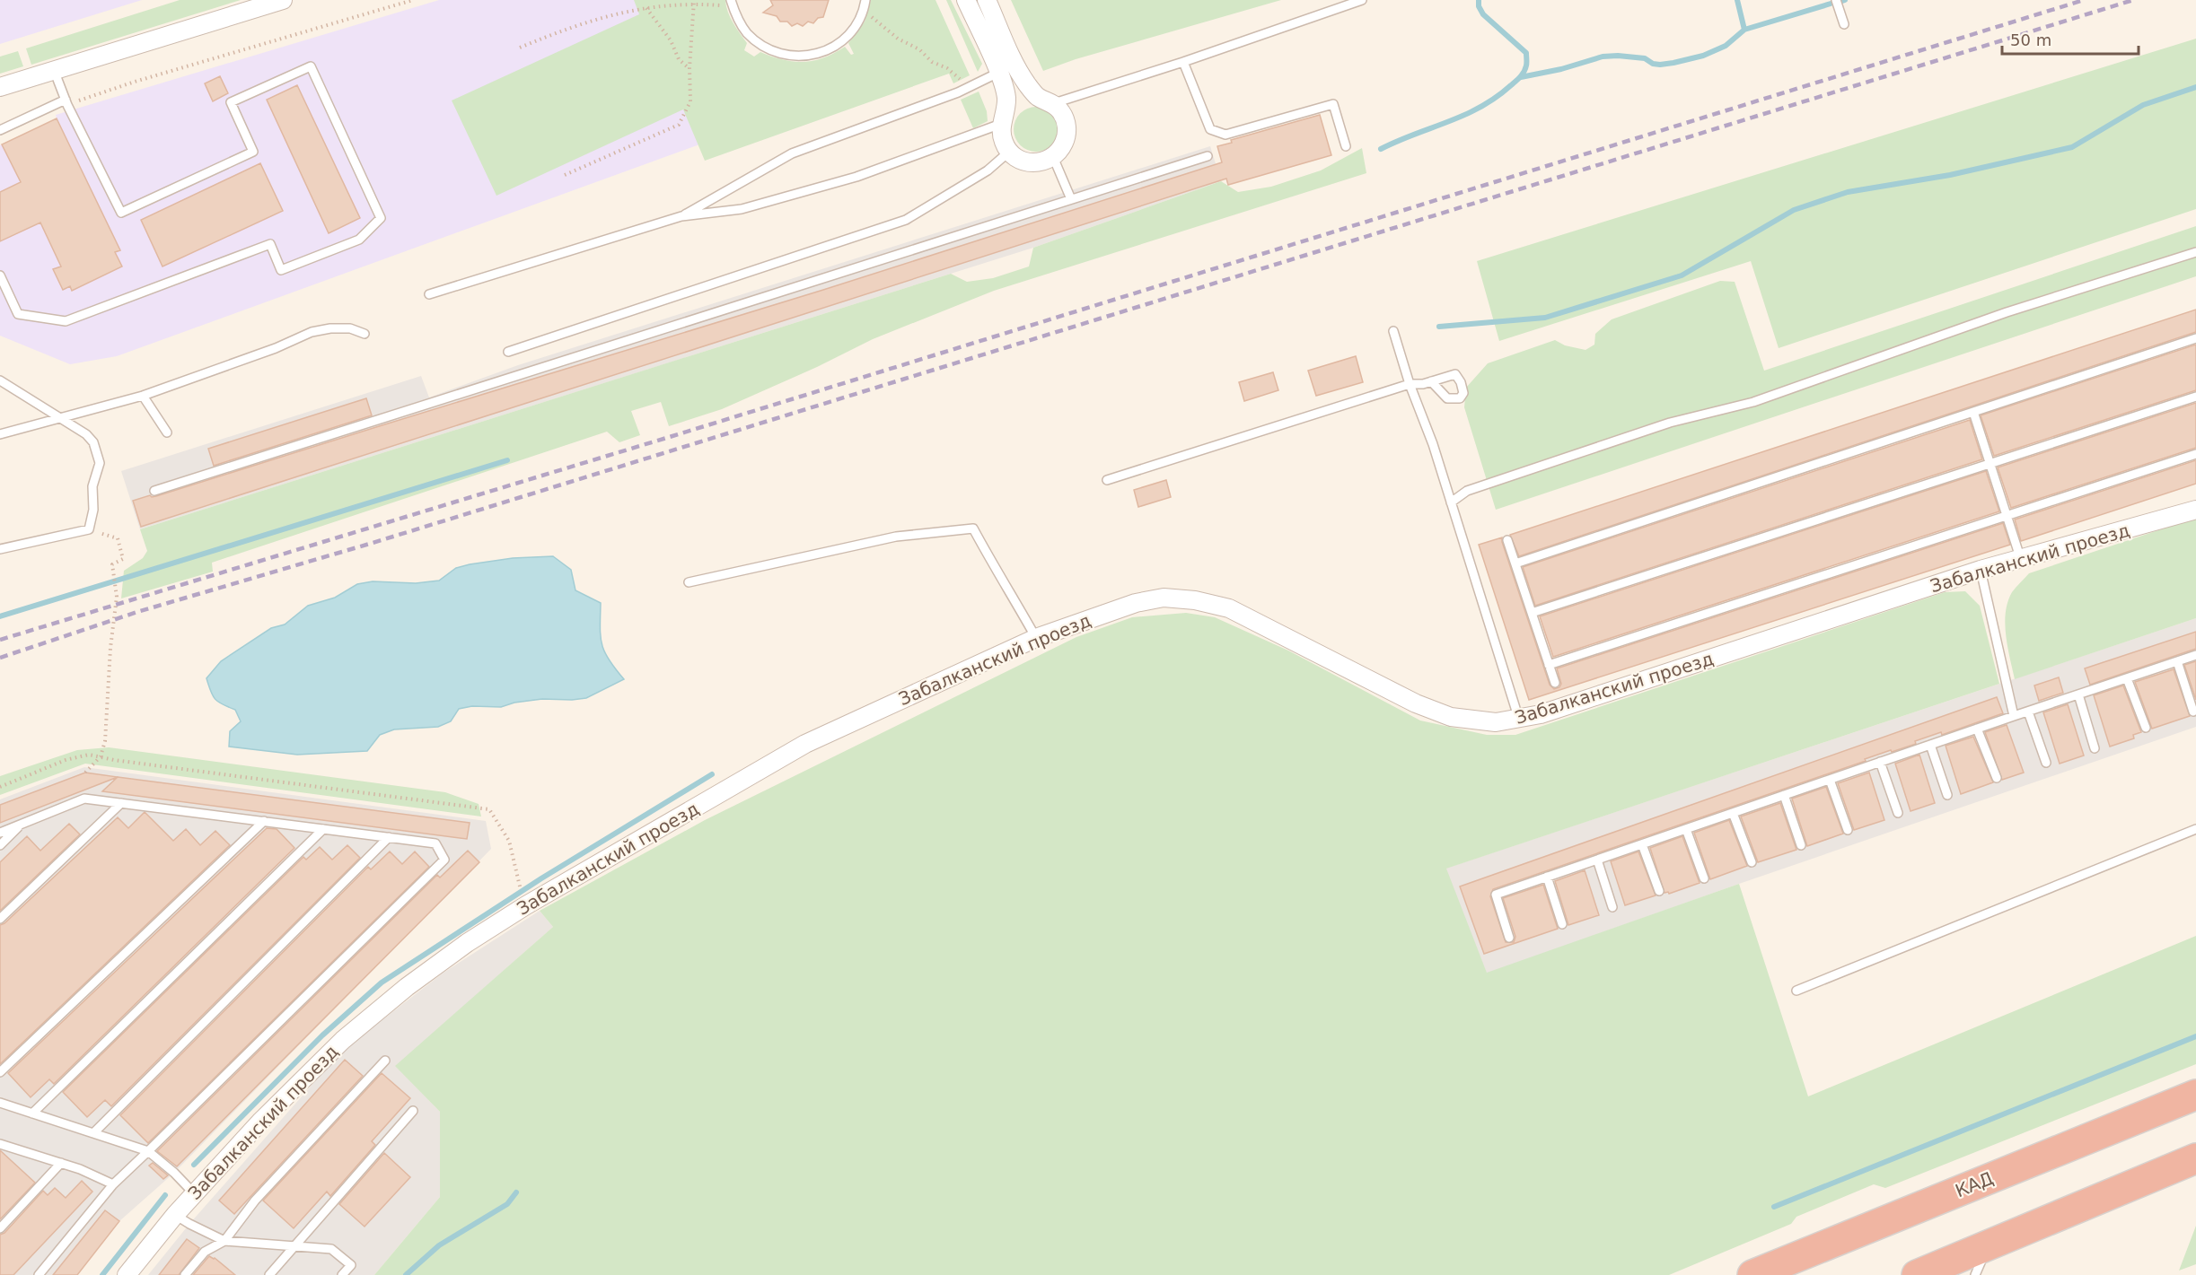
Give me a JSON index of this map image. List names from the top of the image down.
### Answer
{
  "streets": {
    "highway": ["КАД"],
    "street": ["Забалканский проезд"]
  },
  "scale_bar": "50 m"
}
